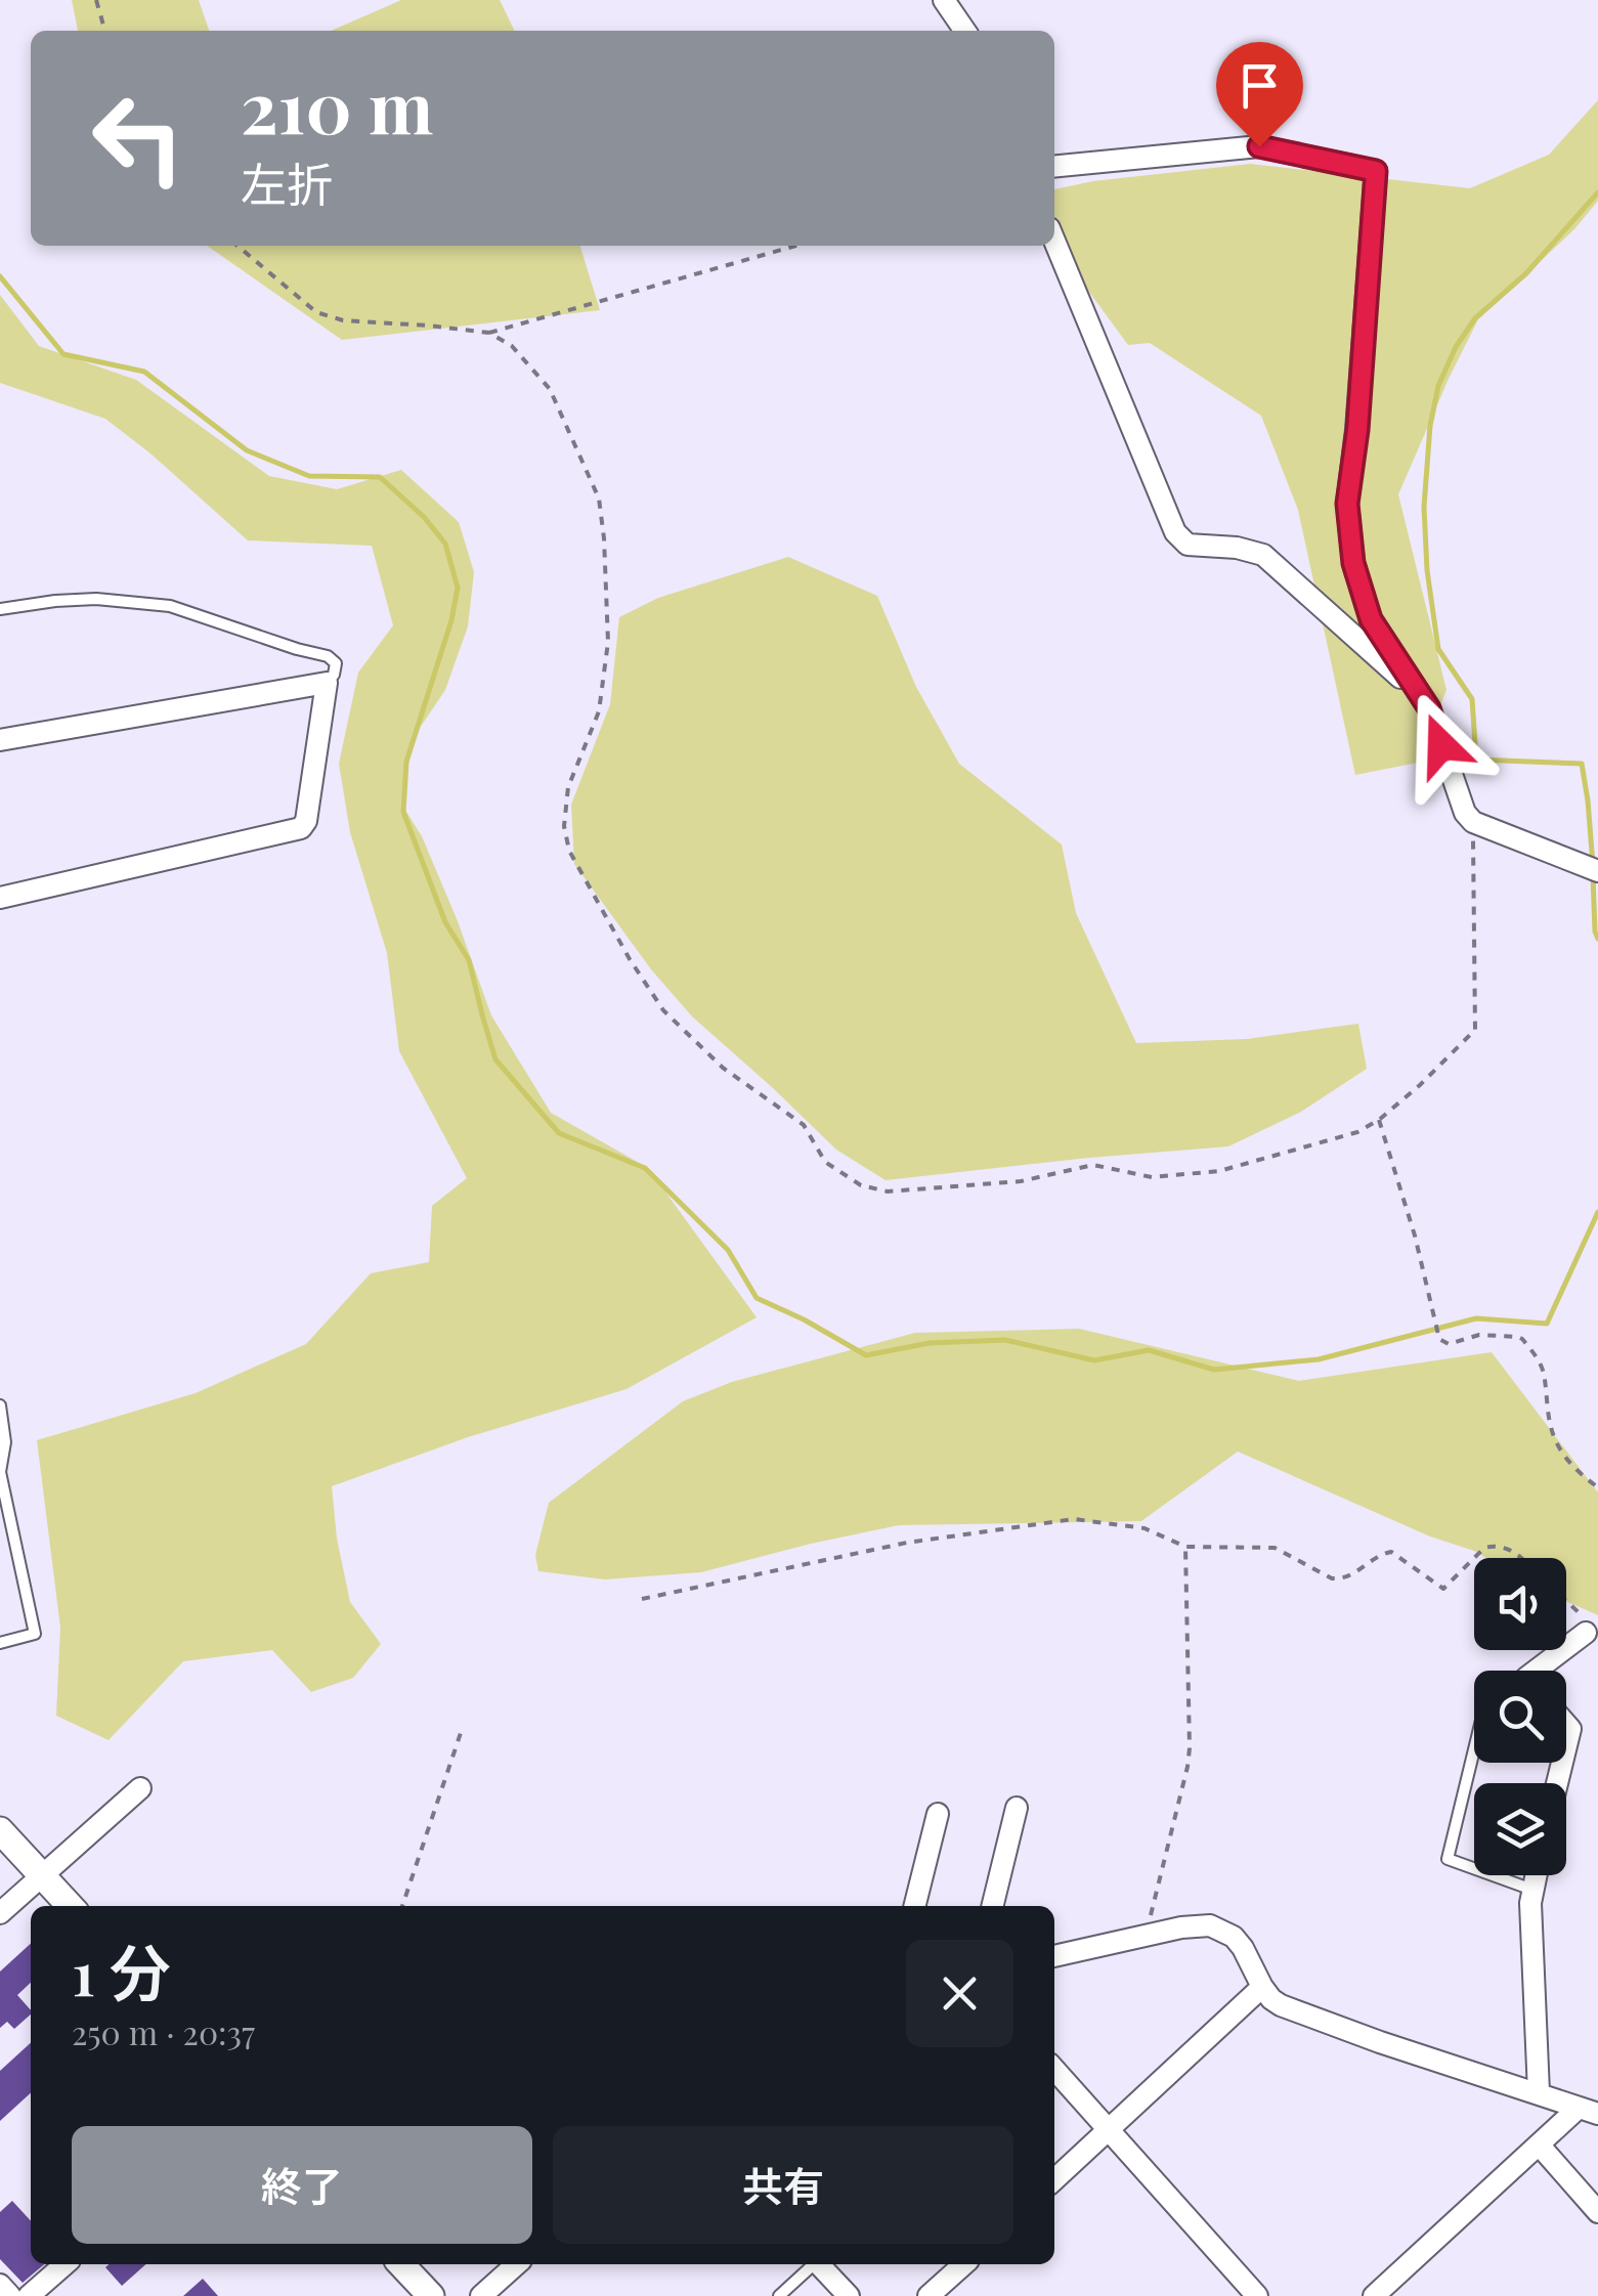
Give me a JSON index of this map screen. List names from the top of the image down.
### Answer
{
  "page": {
    "turn": ["210 m", "左折"],
    "heading": ["1 分", "250 m · 20:37"],
    "buttons": ["終了", "共有"]
  }
}
